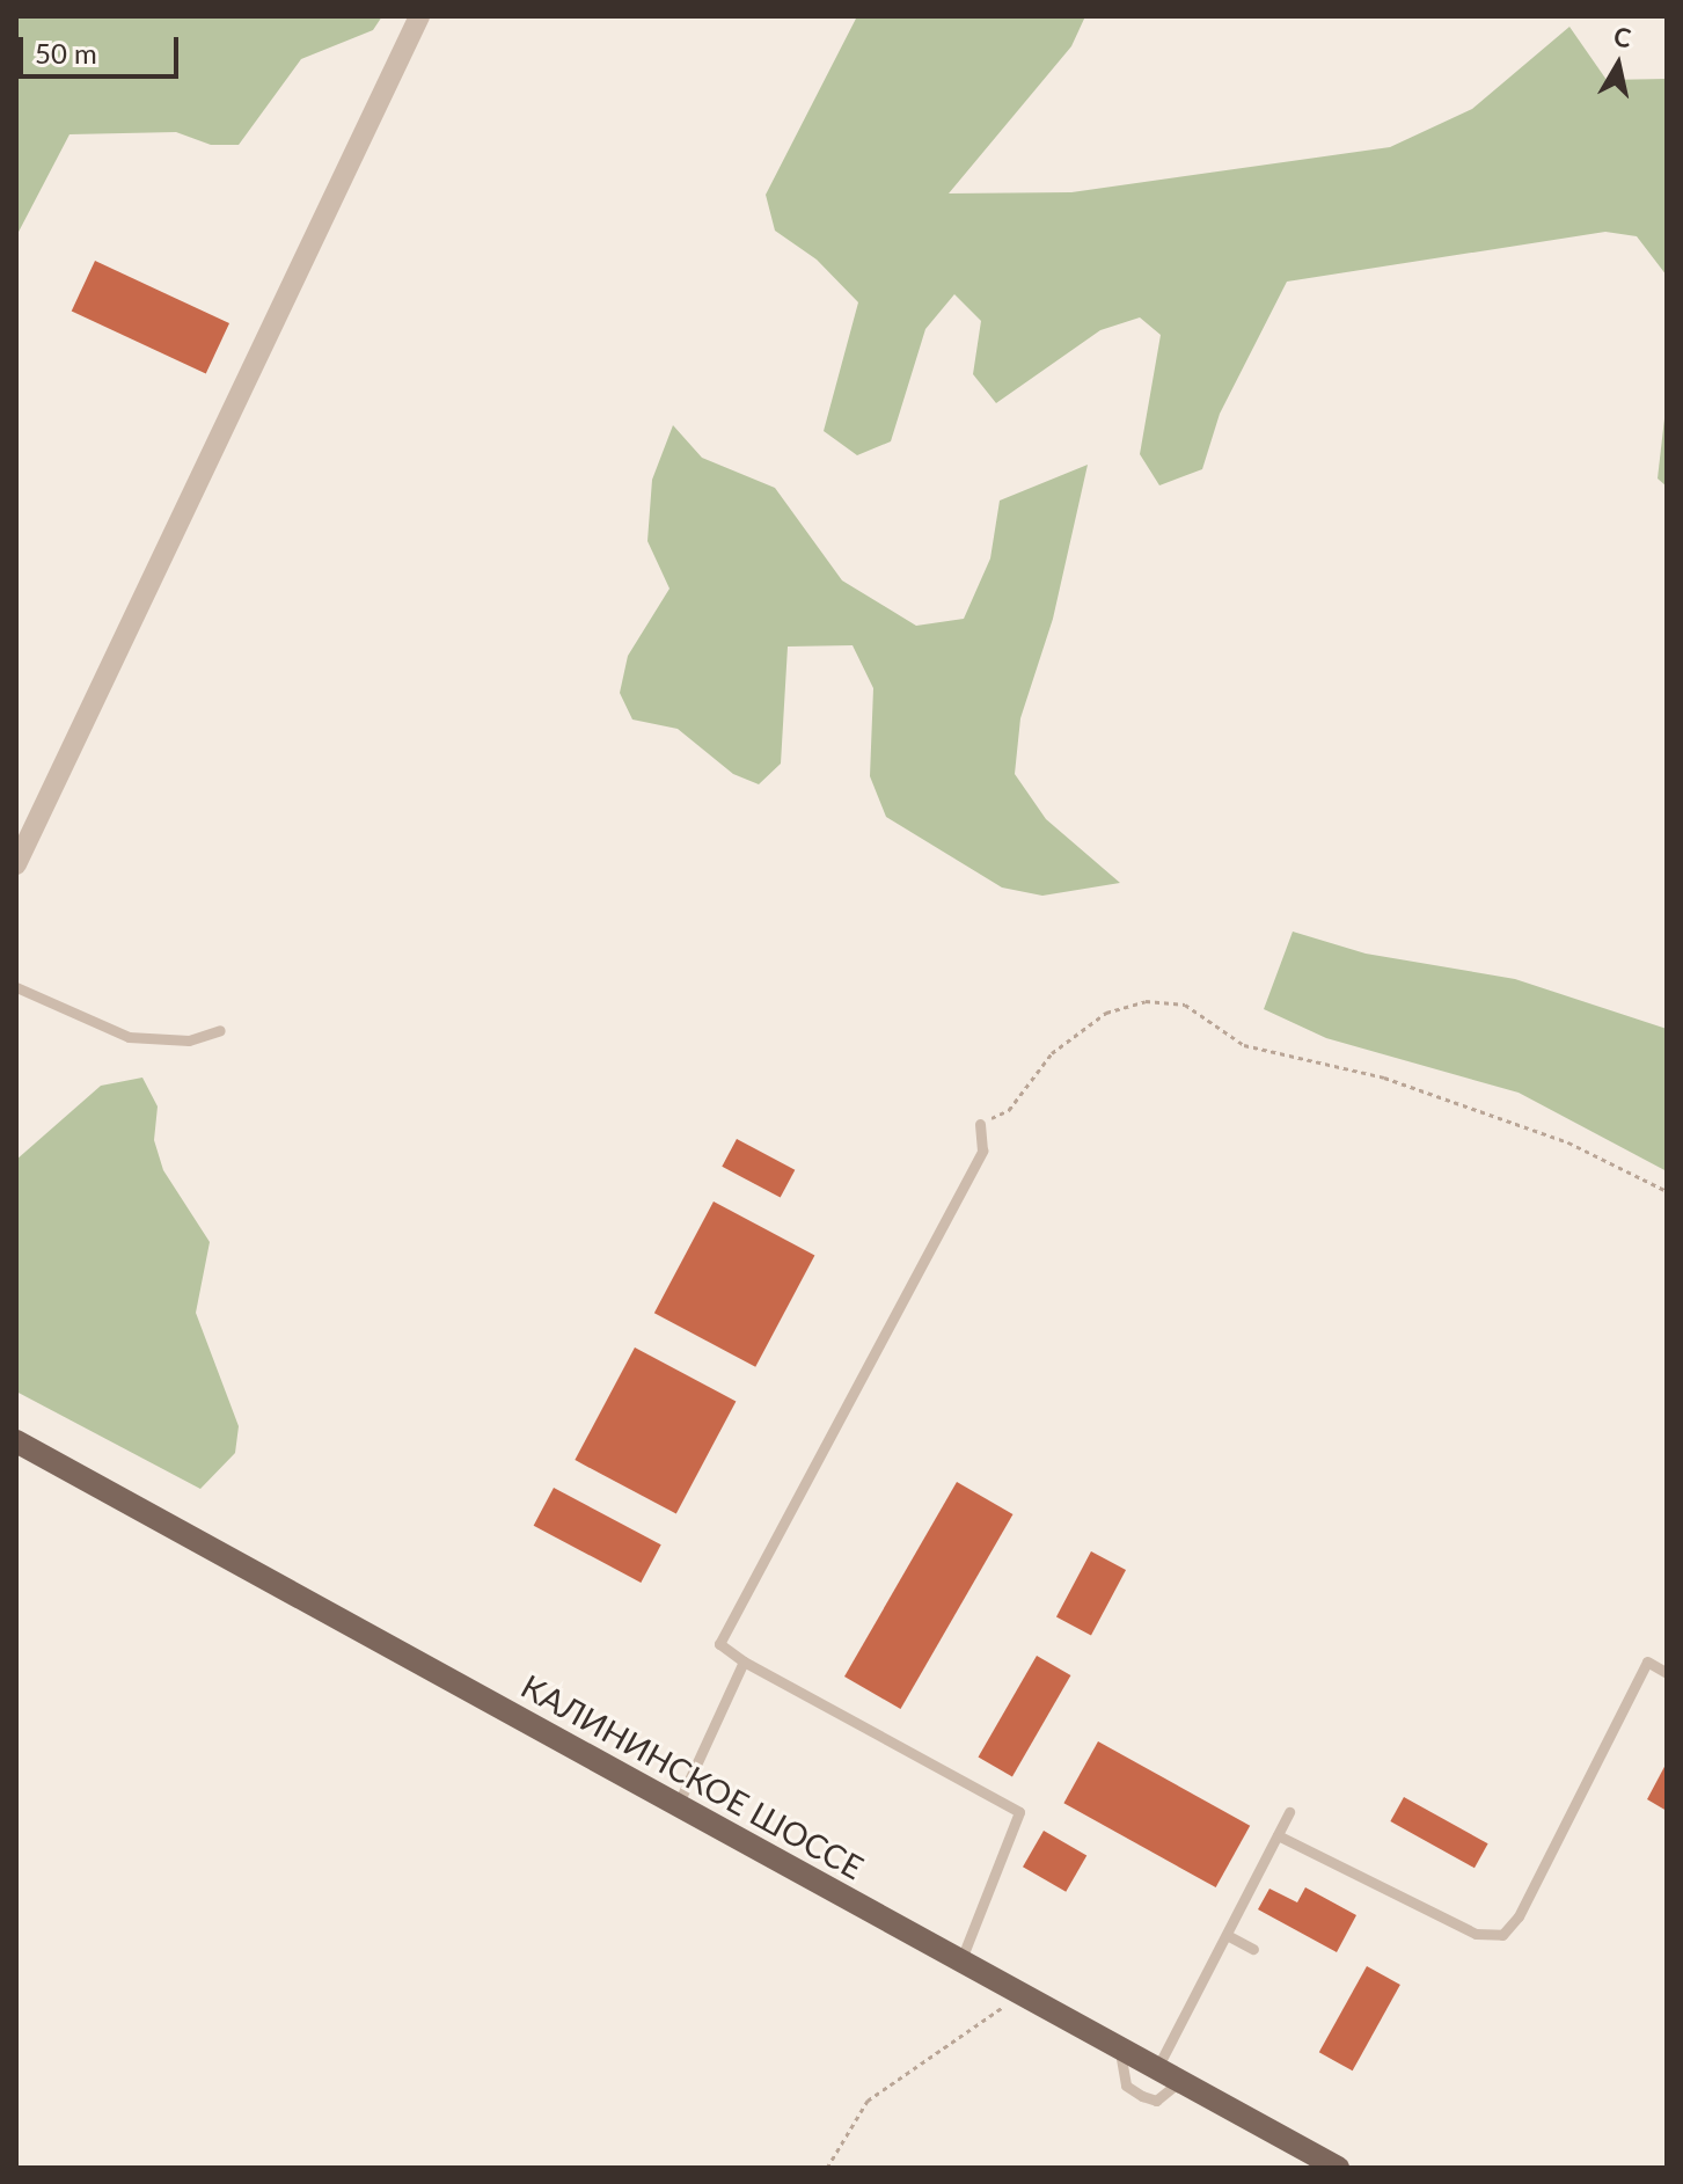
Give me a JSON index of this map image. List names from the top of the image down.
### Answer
{
  "streets": {
    "main road": ["КАЛИНИНСКОЕ ШОССЕ"]
  },
  "scale_bar": "50 m",
  "north": "top"
}
